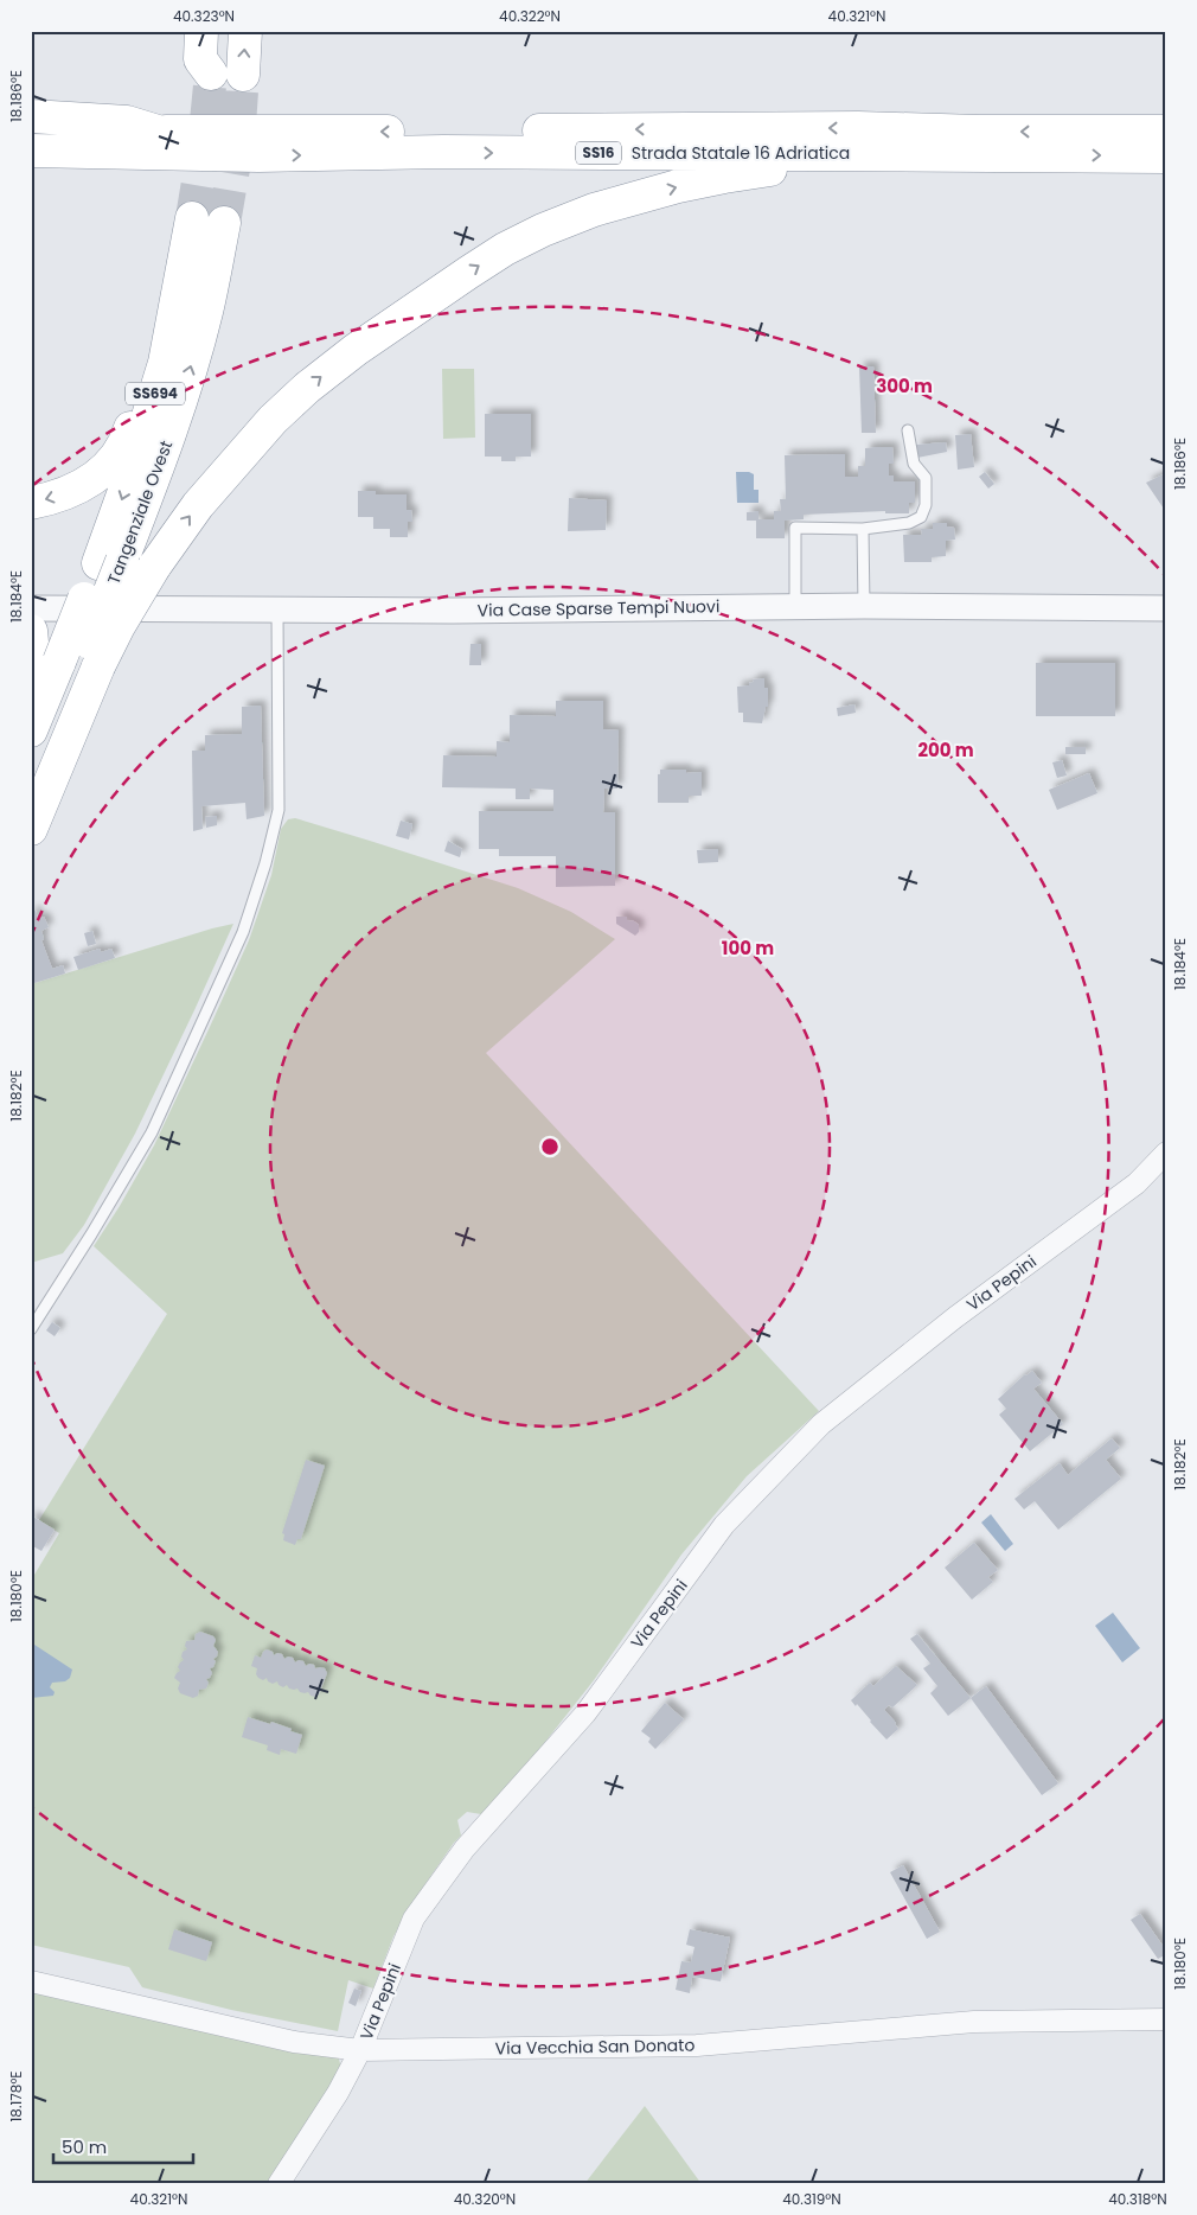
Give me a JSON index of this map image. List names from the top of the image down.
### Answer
{
  "streets": {
    "highway": [
      "SS16",
      "Strada Statale 16 Adriatica",
      "SS694",
      "Tangenziale Ovest"
    ],
    "street": ["Via Case Sparse Tempi Nuovi", "Via Pepini", "Via Vecchia San Donato"]
  },
  "crossings": [
    ["Via Pepini", "Via Vecchia San Donato"]
  ],
  "scale_bar": "50 m",
  "coordinates": [
    "40.323°N",
    "40.322°N",
    "40.321°N",
    "18.186°E",
    "18.184°E",
    "18.182°E",
    "18.180°E",
    "18.178°E",
    "40.320°N",
    "40.319°N",
    "40.318°N"
  ],
  "rings": ["300 m", "200 m", "100 m"]
}
